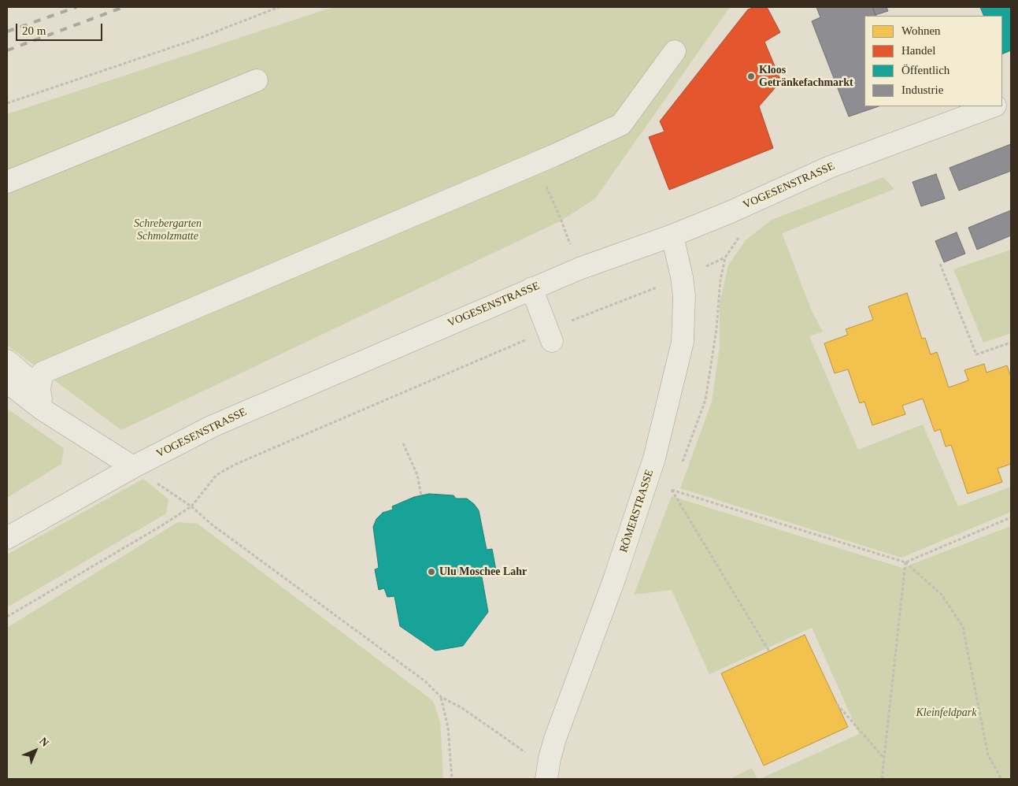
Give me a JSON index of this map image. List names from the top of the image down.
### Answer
{
  "streets": {
    "street": ["VOGESENSTRASSE", "RÖMERSTRASSE"]
  },
  "crossings": [
    ["VOGESENSTRASSE", "RÖMERSTRASSE"]
  ],
  "parks": ["Schrebergarten Schmolzmatte", "Kleinfeldpark"],
  "places": ["Kloos Getränkefachmarkt", "Ulu Moschee Lahr"],
  "legend": [
    "Wohnen",
    "Handel",
    "Öffentlich",
    "Industrie"
  ],
  "scale_bar": "20 m",
  "north": "top right"
}
